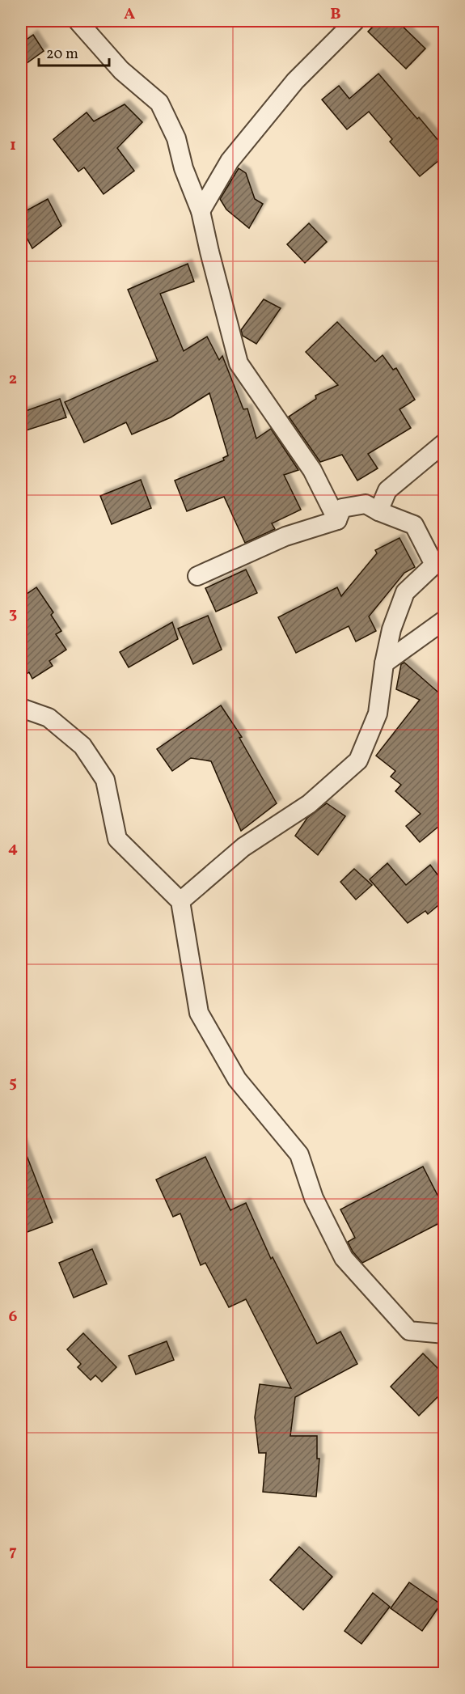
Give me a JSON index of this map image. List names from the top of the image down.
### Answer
{
  "scale_bar": "20 m",
  "grid": {
    "columns": ["A", "B"],
    "rows": [
      "1",
      "2",
      "3",
      "4",
      "5",
      "6",
      "7"
    ]
  }
}
